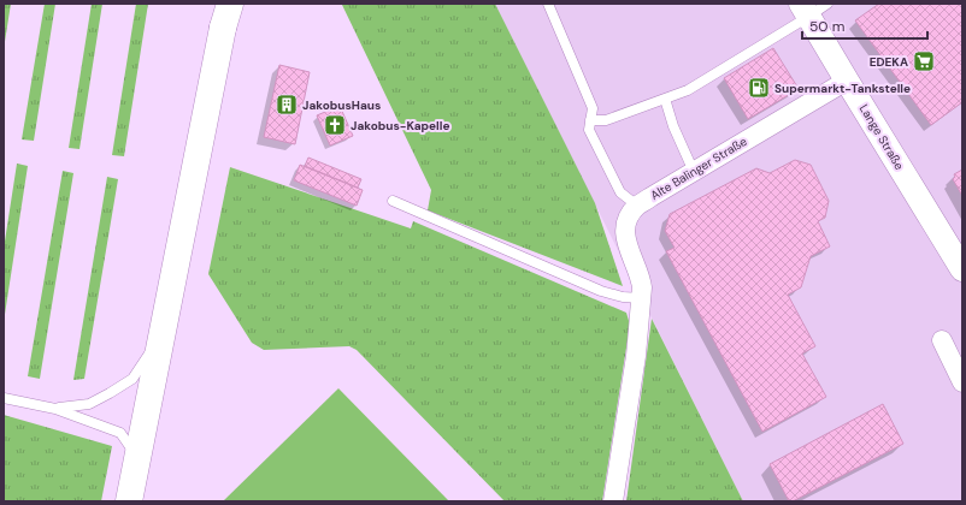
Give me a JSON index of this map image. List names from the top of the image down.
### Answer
{
  "streets": {
    "street": ["Lange Straße", "Alte Balinger Straße"]
  },
  "crossings": [
    ["Lange Straße", "Alte Balinger Straße"]
  ],
  "places": {
    "supermarket": ["EDEKA"],
    "fuel station": ["Supermarkt-Tankstelle"],
    "building": ["JakobusHaus"],
    "church": ["Jakobus-Kapelle"]
  },
  "scale_bar": "50 m"
}
